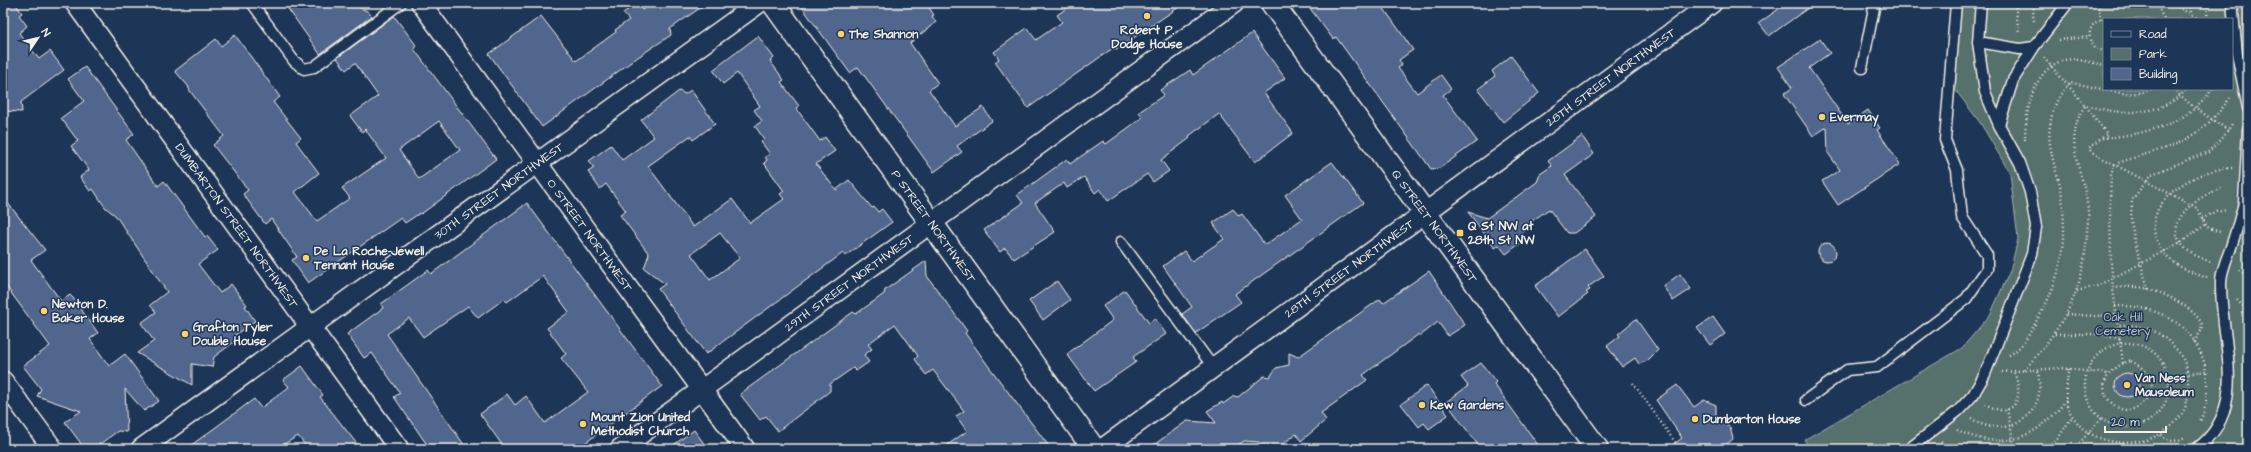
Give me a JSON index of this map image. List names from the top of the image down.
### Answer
{
  "streets": {
    "street": [
      "28TH STREET NORTHWEST",
      "30TH STREET NORTHWEST",
      "DUMBARTON STREET NORTHWEST",
      "P STREET NORTHWEST",
      "Q STREET NORTHWEST",
      "O STREET NORTHWEST",
      "29TH STREET NORTHWEST"
    ]
  },
  "crossings": [
    ["28TH STREET NORTHWEST", "Q STREET NORTHWEST"],
    ["30TH STREET NORTHWEST", "DUMBARTON STREET NORTHWEST"],
    ["30TH STREET NORTHWEST", "O STREET NORTHWEST"],
    ["P STREET NORTHWEST", "29TH STREET NORTHWEST"],
    ["O STREET NORTHWEST", "29TH STREET NORTHWEST"]
  ],
  "parks": ["Oak Hill Cemetery"],
  "places": {
    "other": [
      "Robert P. Dodge House",
      "The Shannon",
      "Evermay",
      "De La Roche-Jewell Tennant House",
      "Newton D. Baker House",
      "Grafton Tyler Double House",
      "Van Ness Mausoleum",
      "Kew Gardens",
      "Dumbarton House",
      "Mount Zion United Methodist Church"
    ],
    "transit": ["Q St NW at 28th St NW"]
  },
  "legend": ["Road", "Park", "Building"],
  "scale_bar": "20 m",
  "north": "top right"
}
